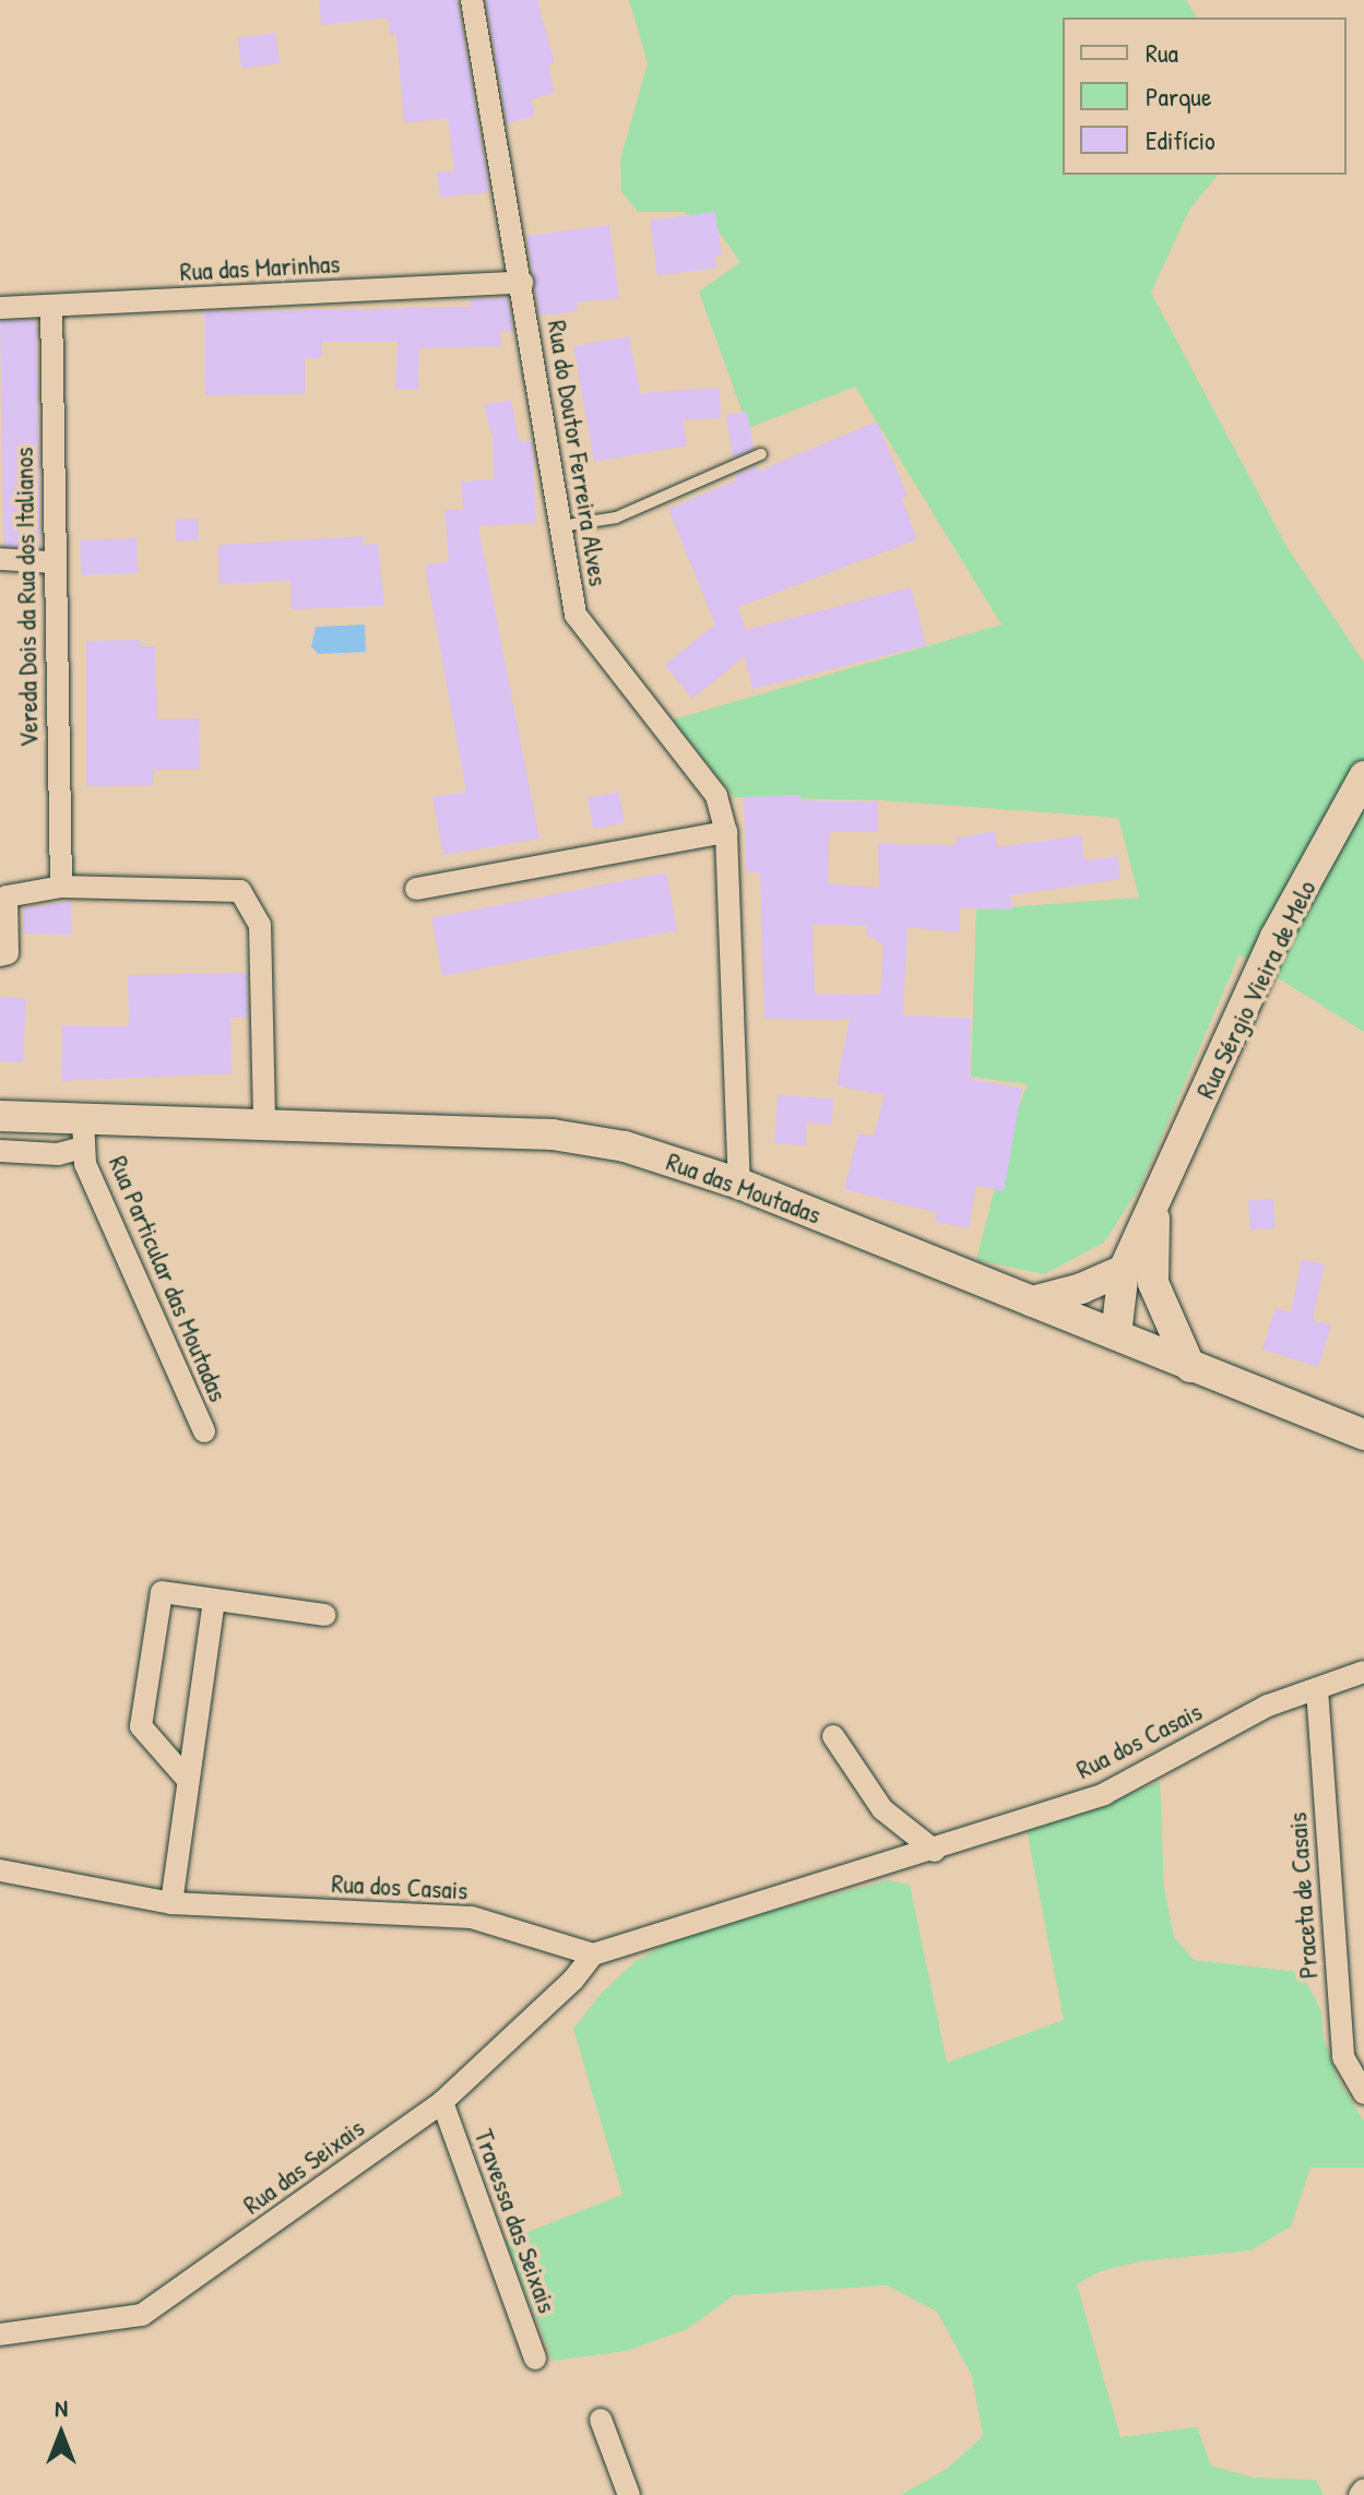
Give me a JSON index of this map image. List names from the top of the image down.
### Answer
{
  "streets": {
    "main road": ["Rua Sérgio Vieira de Melo", "Rua das Moutadas"],
    "street": [
      "Rua das Marinhas",
      "Rua do Doutor Ferreira Alves",
      "Vereda Dois da Rua dos Italianos",
      "Rua Particular das Moutadas",
      "Rua dos Casais",
      "Praceta de Casais",
      "Rua das Seixais",
      "Travessa das Seixais"
    ]
  },
  "crossings": [
    ["Rua das Marinhas", "Rua do Doutor Ferreira Alves"],
    ["Rua das Marinhas", "Vereda Dois da Rua dos Italianos"],
    ["Rua do Doutor Ferreira Alves", "Rua das Moutadas"],
    ["Rua Sérgio Vieira de Melo", "Rua das Moutadas"],
    ["Rua das Moutadas", "Rua Particular das Moutadas"],
    ["Rua dos Casais", "Praceta de Casais"],
    ["Rua dos Casais", "Rua das Seixais"],
    ["Rua das Seixais", "Travessa das Seixais"]
  ],
  "legend": ["Rua", "Parque", "Edifício"],
  "north": "top"
}
